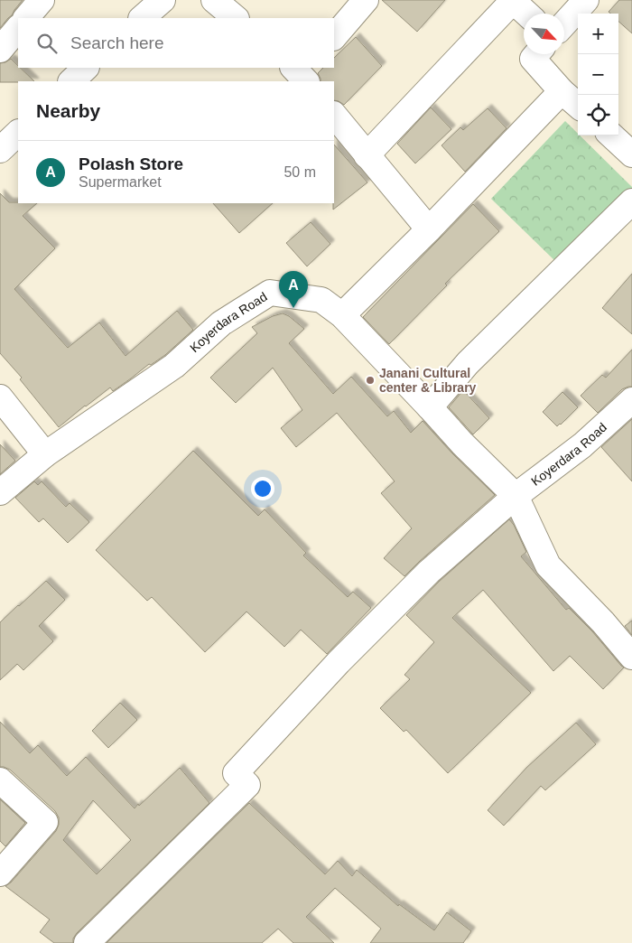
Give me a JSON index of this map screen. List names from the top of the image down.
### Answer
{
  "streets": {
    "street": ["Koyerdara Road"]
  },
  "places": ["Janani Cultural center & Library"],
  "north": "bottom right",
  "page": {
    "map_buttons": ["+", "−"],
    "search": "Search here",
    "heading": "Nearby",
    "list": [
      {
        "mark": "A",
        "name": "Polash Store",
        "note": "Supermarket",
        "value": "50 m"
      }
    ],
    "pins": "A"
  }
}
